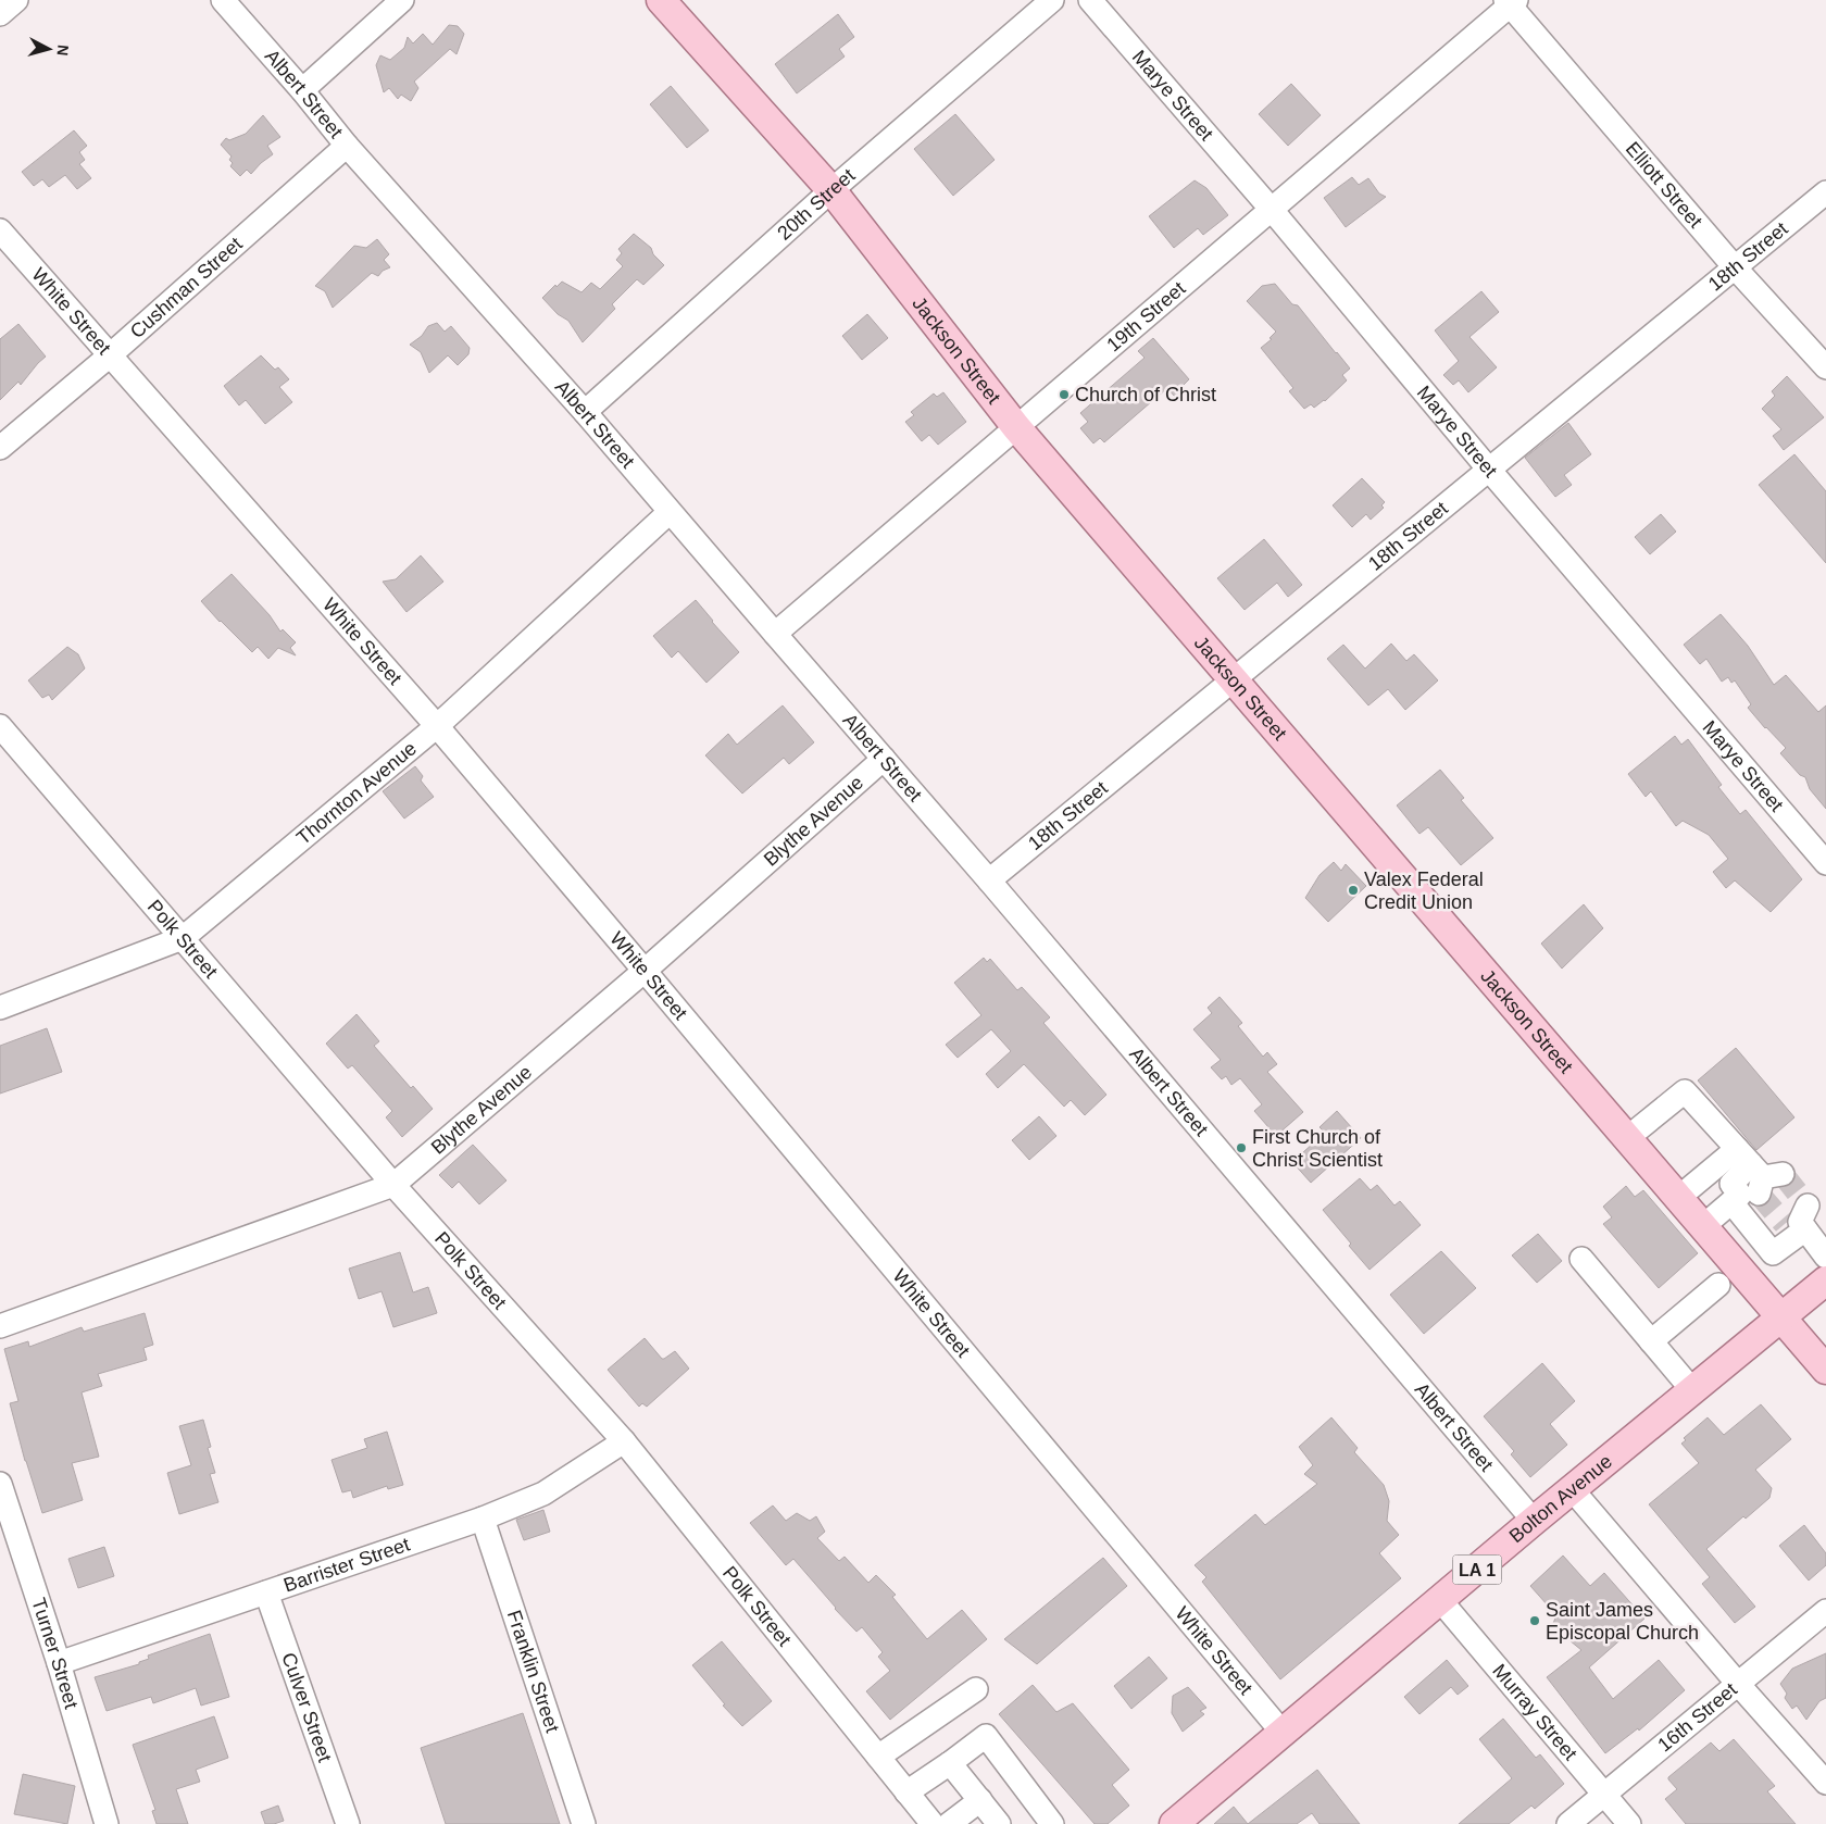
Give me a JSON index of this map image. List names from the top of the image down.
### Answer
{
  "streets": {
    "main road": ["Jackson Street", "Bolton Avenue", "LA 1"],
    "street": [
      "Albert Street",
      "Marye Street",
      "Elliott Street",
      "20th Street",
      "18th Street",
      "Cushman Street",
      "White Street",
      "19th Street",
      "Thornton Avenue",
      "Blythe Avenue",
      "Polk Street",
      "Barrister Street",
      "Turner Street",
      "Franklin Street",
      "Culver Street",
      "Murray Street",
      "16th Street"
    ]
  },
  "crossings": [
    ["Albert Street", "20th Street"],
    ["Albert Street", "18th Street"],
    ["Albert Street", "Cushman Street"],
    ["Albert Street", "19th Street"],
    ["Albert Street", "Thornton Avenue"],
    ["Albert Street", "Blythe Avenue"],
    ["Albert Street", "Bolton Avenue"],
    ["Marye Street", "18th Street"],
    ["Marye Street", "19th Street"],
    ["Elliott Street", "18th Street"],
    ["Elliott Street", "19th Street"],
    ["20th Street", "Jackson Street"],
    ["18th Street", "Jackson Street"],
    ["Cushman Street", "White Street"],
    ["White Street", "Thornton Avenue"],
    ["White Street", "Blythe Avenue"],
    ["White Street", "Bolton Avenue"],
    ["19th Street", "Jackson Street"],
    ["Jackson Street", "Bolton Avenue"],
    ["Thornton Avenue", "Polk Street"],
    ["Blythe Avenue", "Polk Street"],
    ["Polk Street", "Barrister Street"],
    ["Bolton Avenue", "Murray Street"],
    ["Barrister Street", "Turner Street"],
    ["Barrister Street", "Franklin Street"],
    ["Barrister Street", "Culver Street"],
    ["Murray Street", "16th Street"]
  ],
  "places": [
    "Church of Christ",
    "Valex Federal Credit Union",
    "First Church of Christ Scientist",
    "Saint James Episcopal Church"
  ],
  "north": "right"
}
